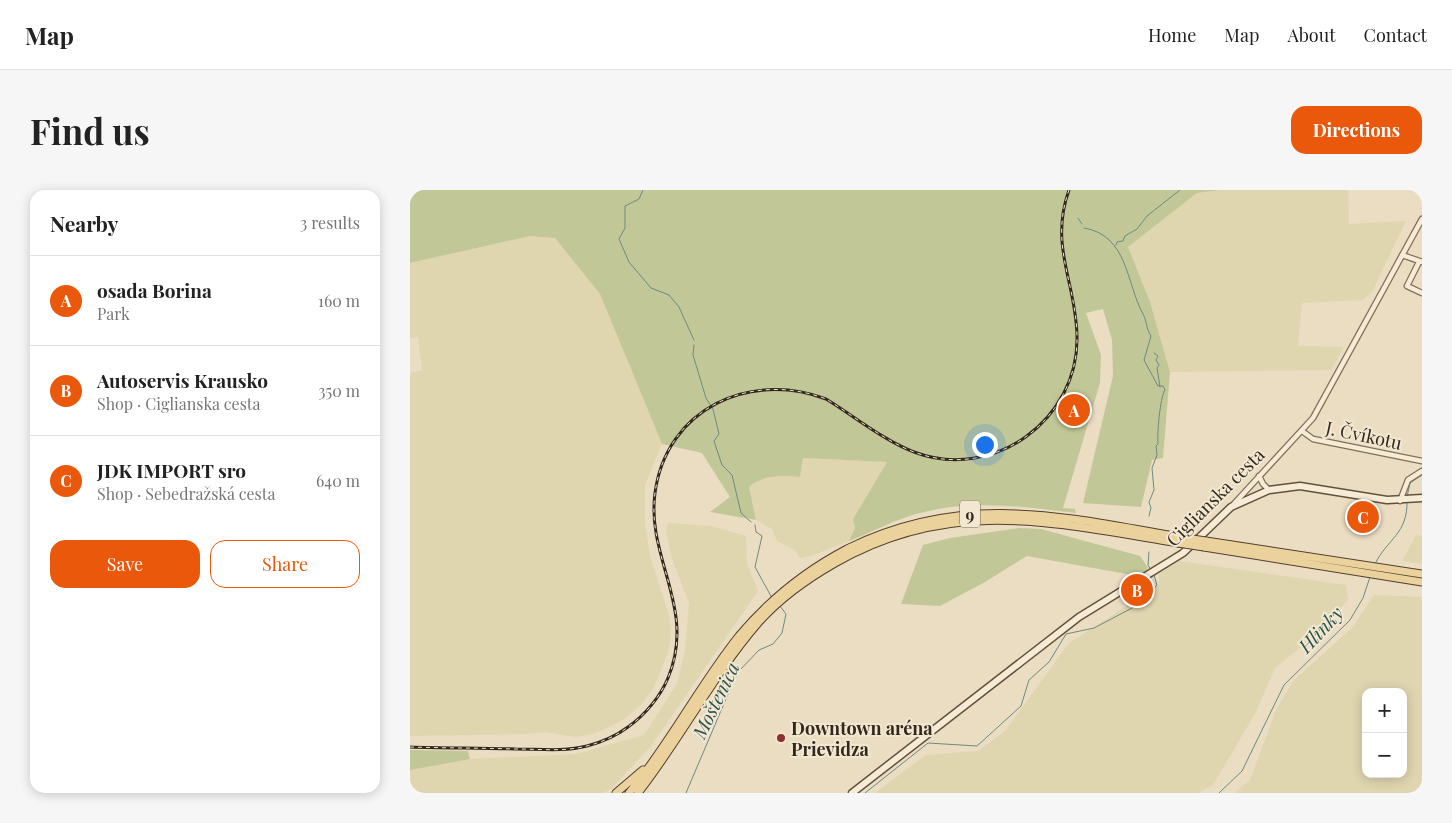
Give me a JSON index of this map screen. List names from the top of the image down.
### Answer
{
  "streets": {
    "main road": ["9"],
    "street": ["J. Čvíkotu", "Ciglianska cesta"]
  },
  "crossings": [
    ["J. Čvíkotu", "Ciglianska cesta"]
  ],
  "water": ["Hlinky", "Moštenica"],
  "places": ["Downtown aréna Prievidza"],
  "page": {
    "header": "Map",
    "nav": [
      "Home",
      "Map",
      "About",
      "Contact"
    ],
    "buttons": [
      "Directions",
      ["Save", "Share"]
    ],
    "title": "Find us",
    "heading": ["Nearby", "3 results"],
    "list": [
      {
        "mark": "A",
        "name": "osada Borina",
        "note": "Park",
        "value": "160 m"
      },
      {
        "mark": "B",
        "name": "Autoservis Krausko",
        "note": "Shop · Ciglianska cesta",
        "value": "350 m"
      },
      {
        "mark": "C",
        "name": "JDK IMPORT sro",
        "note": "Shop · Sebedražská cesta",
        "value": "640 m"
      }
    ],
    "pins": ["A", "C", "B"],
    "map_buttons": ["+", "−"]
  }
}
